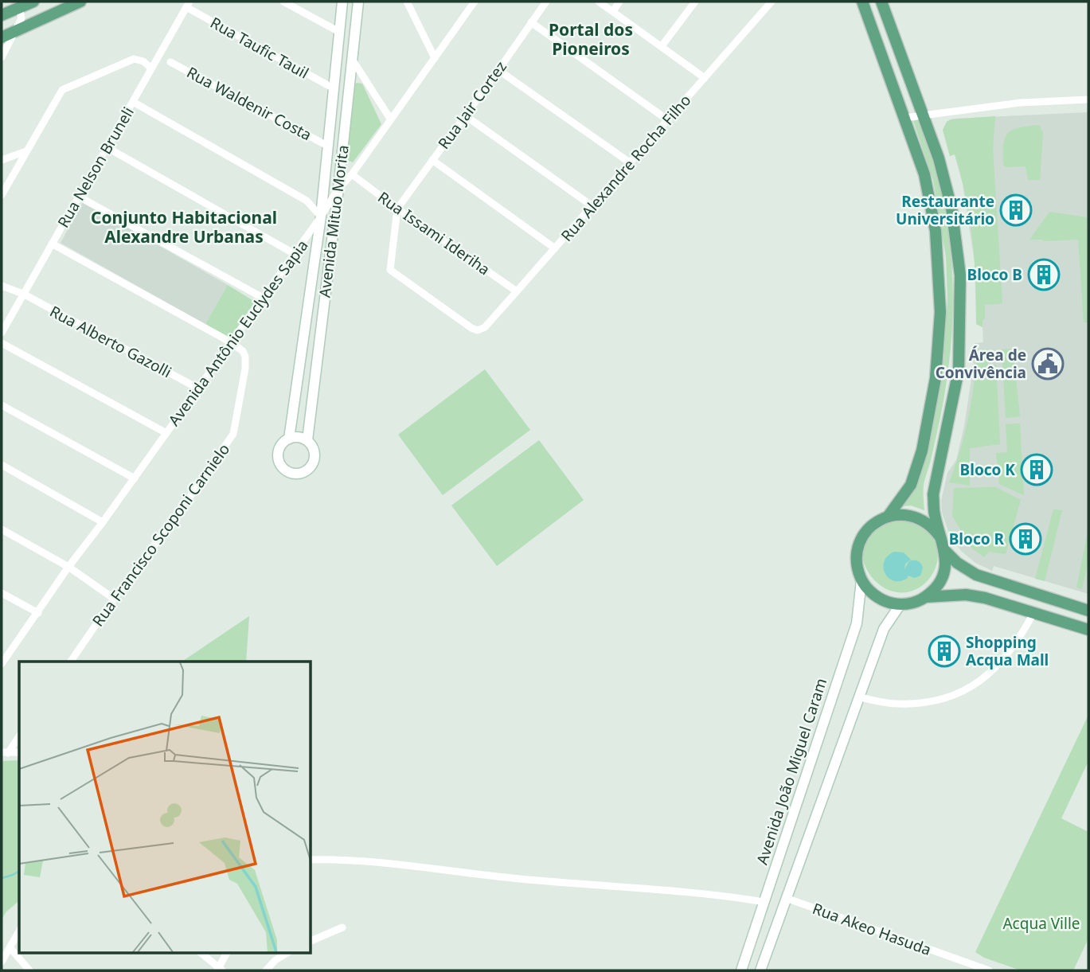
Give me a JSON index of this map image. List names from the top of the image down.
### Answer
{
  "streets": {
    "street": [
      "Rua Taufic Tauil",
      "Rua Waldenir Costa",
      "Rua Jair Cortez",
      "Rua Nelson Bruneli",
      "Rua Alexandre Rocha Filho",
      "Avenida Mituo Morita",
      "Rua Issami Ideriha",
      "Avenida Antônio Euclydes Sapia",
      "Rua Alberto Gazolli",
      "Rua Francisco Scoponi Carnielo",
      "Avenida João Miguel Caram",
      "Rua Akeo Hasuda"
    ]
  },
  "crossings": [
    ["Rua Taufic Tauil", "Rua Nelson Bruneli"],
    ["Rua Taufic Tauil", "Avenida Mituo Morita"],
    ["Rua Waldenir Costa", "Avenida Mituo Morita"],
    ["Rua Jair Cortez", "Rua Alexandre Rocha Filho"],
    ["Rua Jair Cortez", "Rua Issami Ideriha"],
    ["Rua Nelson Bruneli", "Rua Alberto Gazolli"],
    ["Rua Alexandre Rocha Filho", "Rua Issami Ideriha"],
    ["Avenida Mituo Morita", "Avenida Antônio Euclydes Sapia"],
    ["Rua Issami Ideriha", "Avenida Antônio Euclydes Sapia"],
    ["Avenida Antônio Euclydes Sapia", "Rua Alberto Gazolli"],
    ["Avenida Antônio Euclydes Sapia", "Rua Francisco Scoponi Carnielo"]
  ],
  "districts": ["Portal dos Pioneiros", "Conjunto Habitacional Alexandre Urbanas"],
  "parks": ["Acqua Ville"],
  "places": {
    "building": [
      "Restaurante Universitário",
      "Bloco B",
      "Bloco K",
      "Bloco R",
      "Shopping Acqua Mall"
    ],
    "public building": ["Área de Convivência"]
  }
}
